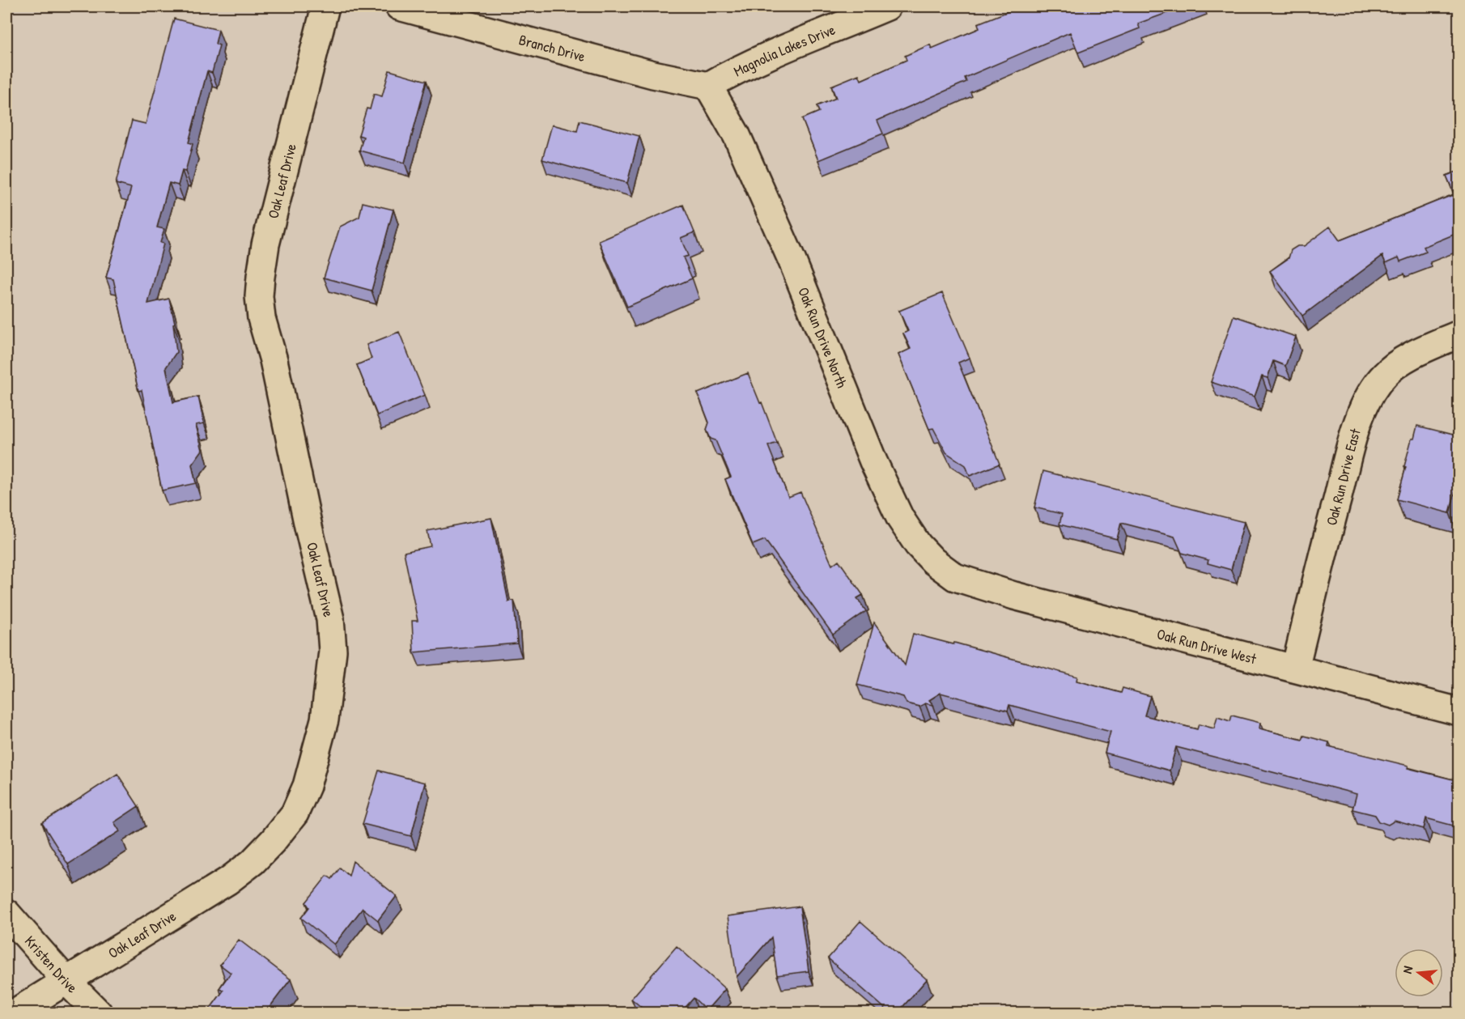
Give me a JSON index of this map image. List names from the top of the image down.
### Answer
{
  "streets": {
    "street": [
      "Branch Drive",
      "Magnolia Lakes Drive",
      "Oak Leaf Drive",
      "Oak Run Drive North",
      "Oak Run Drive East",
      "Oak Run Drive West",
      "Kristen Drive"
    ]
  },
  "crossings": [
    ["Branch Drive", "Magnolia Lakes Drive"],
    ["Branch Drive", "Oak Run Drive North"],
    ["Magnolia Lakes Drive", "Oak Run Drive North"],
    ["Oak Leaf Drive", "Kristen Drive"],
    ["Oak Run Drive North", "Oak Run Drive West"],
    ["Oak Run Drive East", "Oak Run Drive West"]
  ],
  "north": "left"
}
